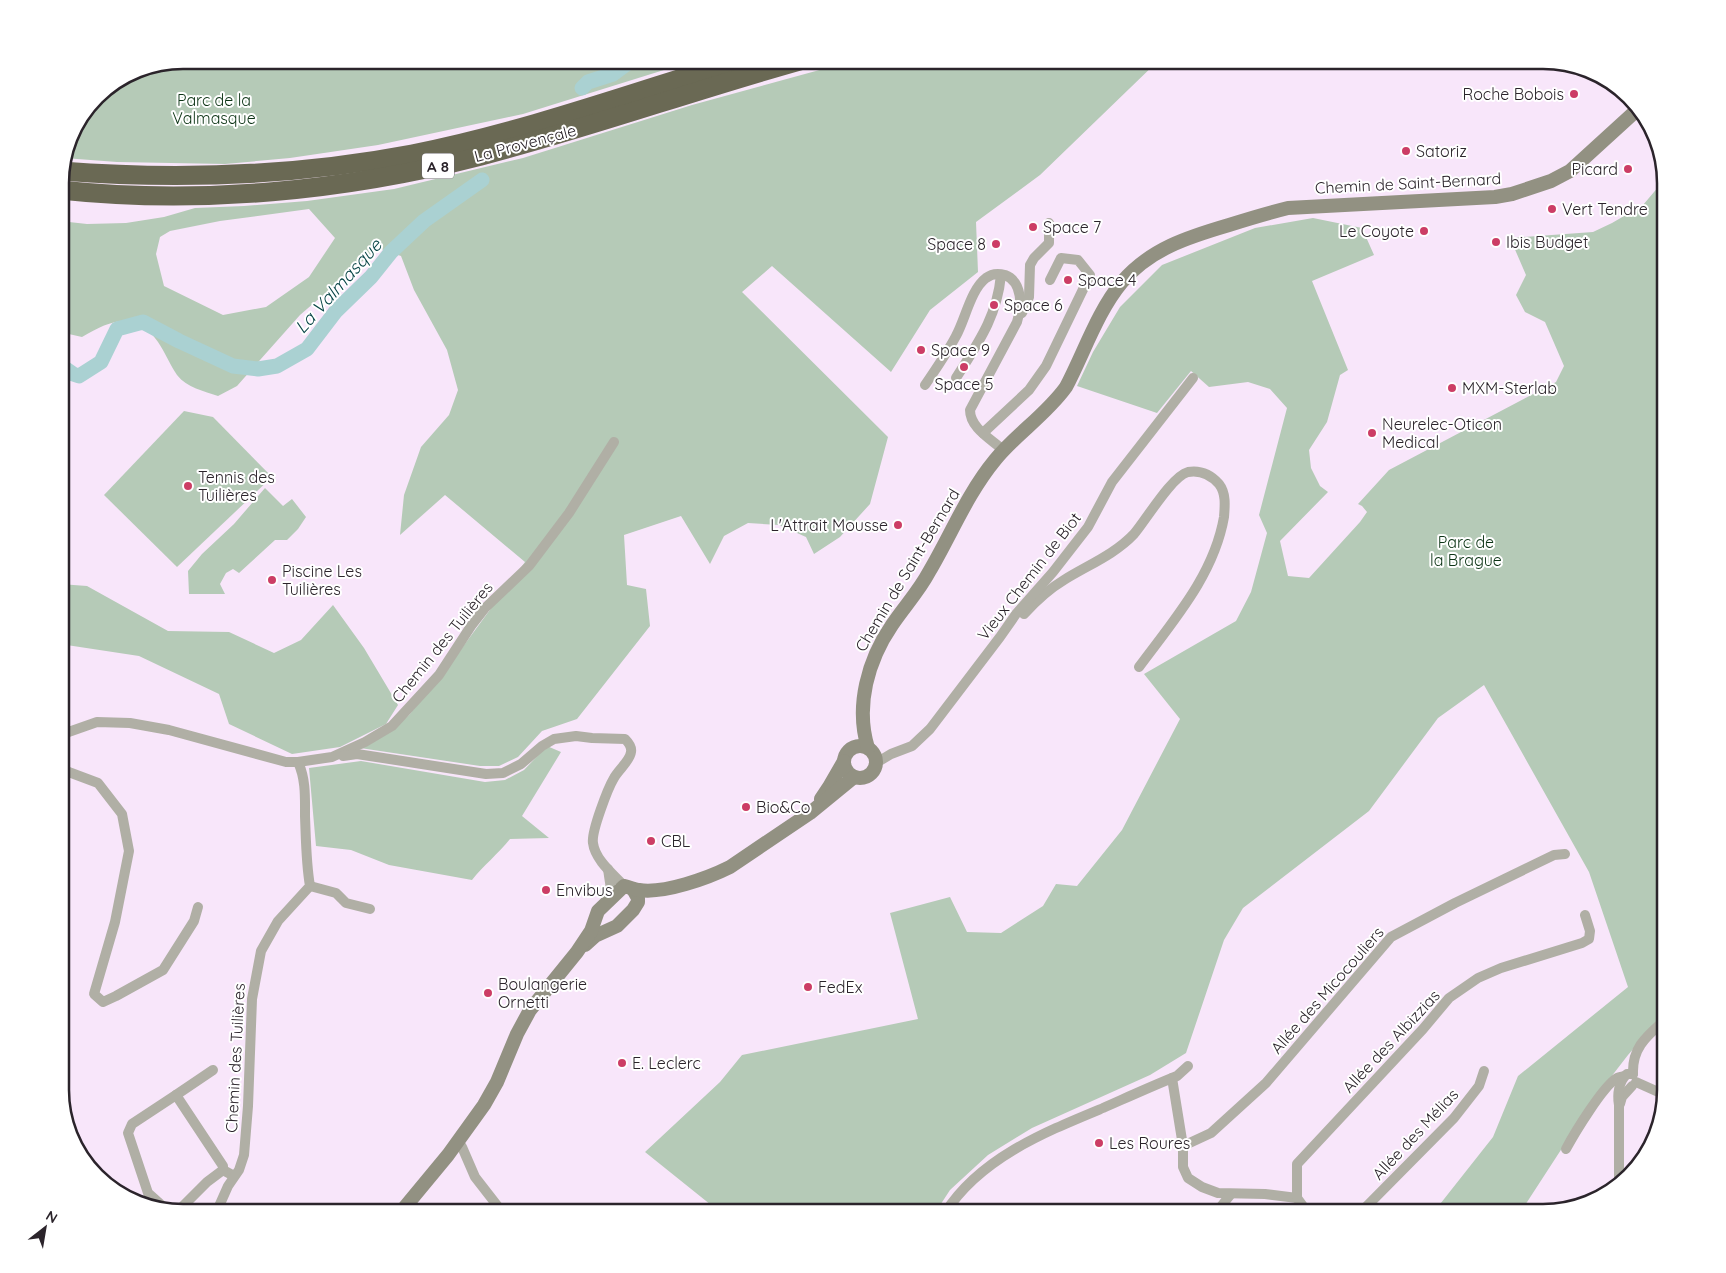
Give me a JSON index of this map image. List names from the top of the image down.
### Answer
{
  "streets": {
    "highway": ["La Provençale", "A 8"],
    "main road": ["Chemin de Saint-Bernard"],
    "street": [
      "Vieux Chemin de Biot",
      "Chemin des Tuilières",
      "Allée des Micocouliers",
      "Allée des Albizzias",
      "Allée des Mélias"
    ]
  },
  "crossings": [
    ["Chemin de Saint-Bernard", "Vieux Chemin de Biot"]
  ],
  "water": ["La Valmasque"],
  "parks": ["Parc de la Valmasque", "Parc de la Brague"],
  "places": [
    "Roche Bobois",
    "Satoriz",
    "Picard",
    "Vert Tendre",
    "Space 7",
    "Le Coyote",
    "Ibis Budget",
    "Space 8",
    "Space 4",
    "Space 6",
    "Space 9",
    "Space 5",
    "MXM-Sterlab",
    "Neurelec-Oticon Medical",
    "Tennis des Tuilières",
    "L'Attrait Mousse",
    "Piscine Les Tuilières",
    "Bio&Co",
    "CBL",
    "Envibus",
    "FedEx",
    "Boulangerie Ornetti",
    "E. Leclerc",
    "Les Roures"
  ],
  "north": "top right"
}
